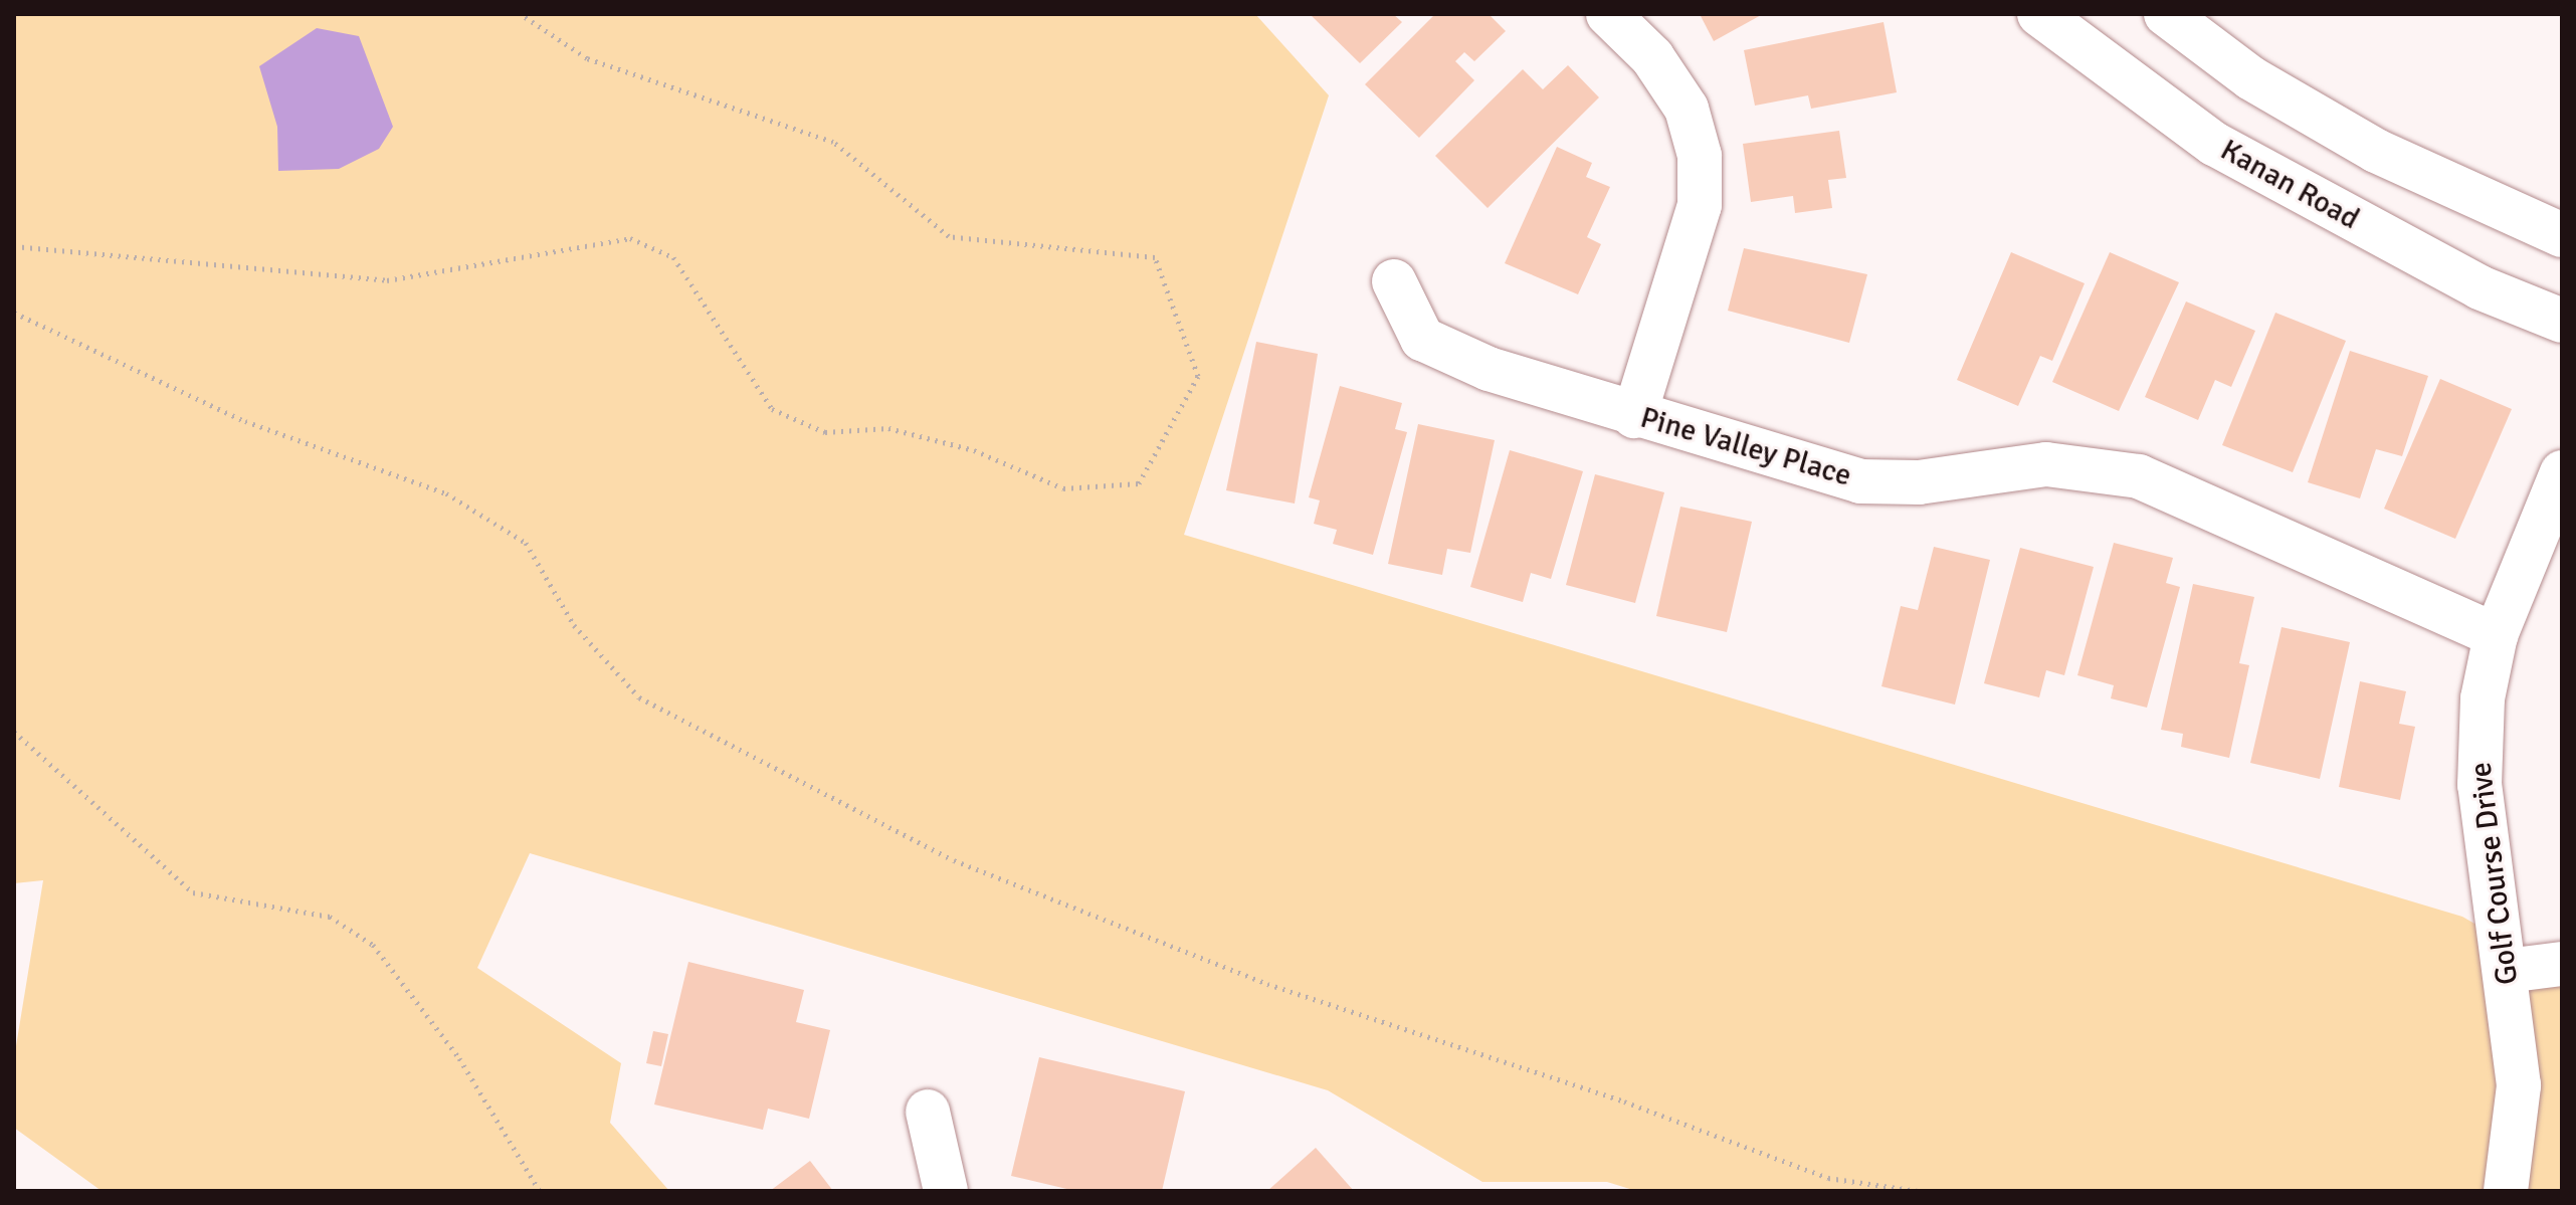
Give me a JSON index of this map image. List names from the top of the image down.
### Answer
{
  "streets": {
    "street": ["Kanan Road", "Pine Valley Place", "Golf Course Drive"]
  },
  "crossings": [
    ["Pine Valley Place", "Golf Course Drive"]
  ]
}
